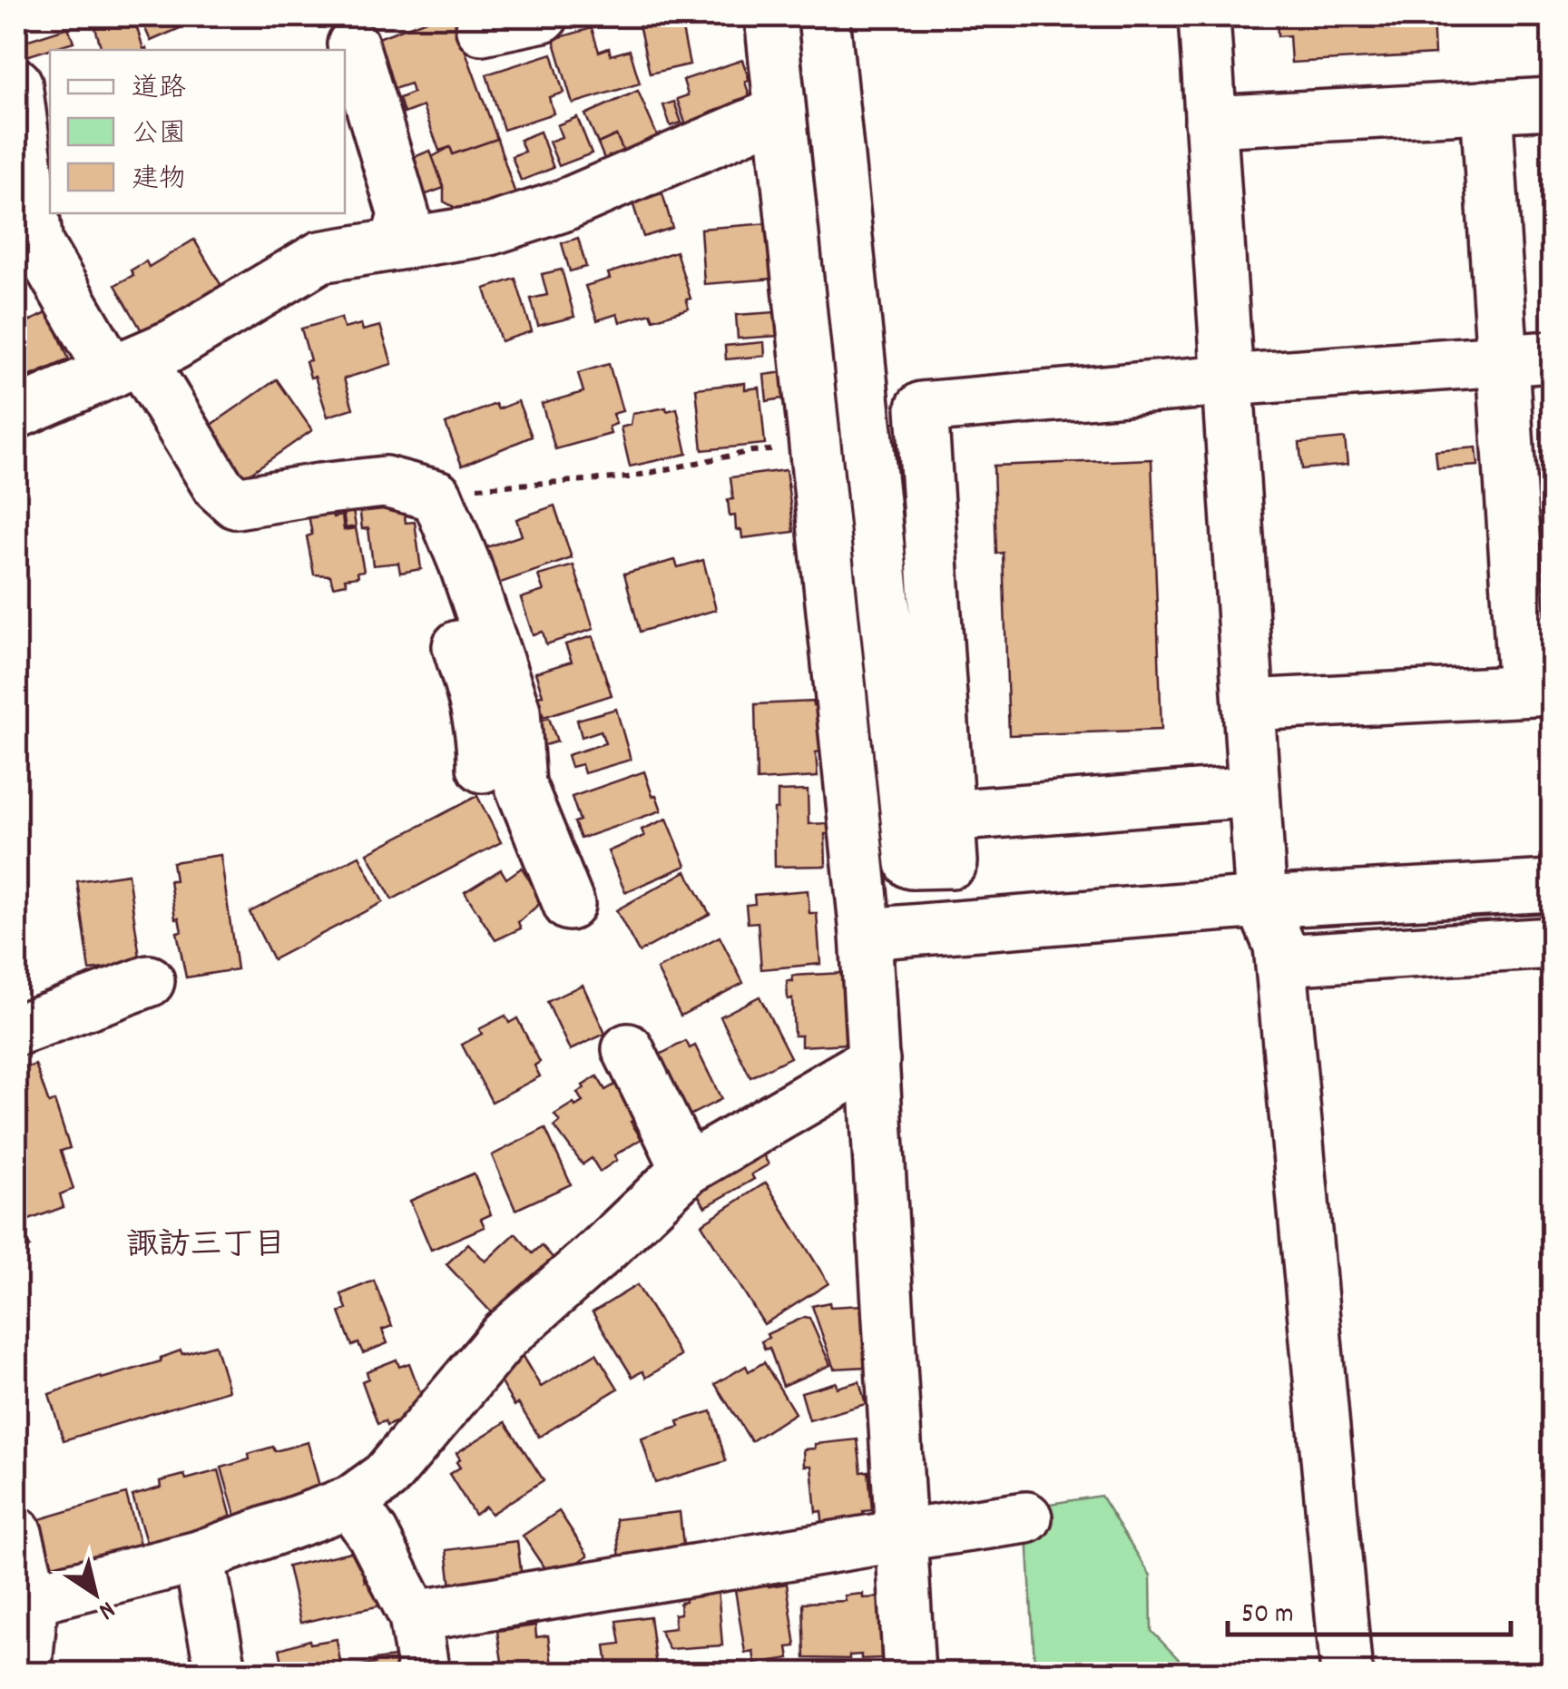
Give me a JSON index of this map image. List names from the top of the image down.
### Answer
{
  "districts": ["諏訪三丁目"],
  "legend": ["道路", "公園", "建物"],
  "scale_bar": "50 m",
  "north": "bottom right"
}
